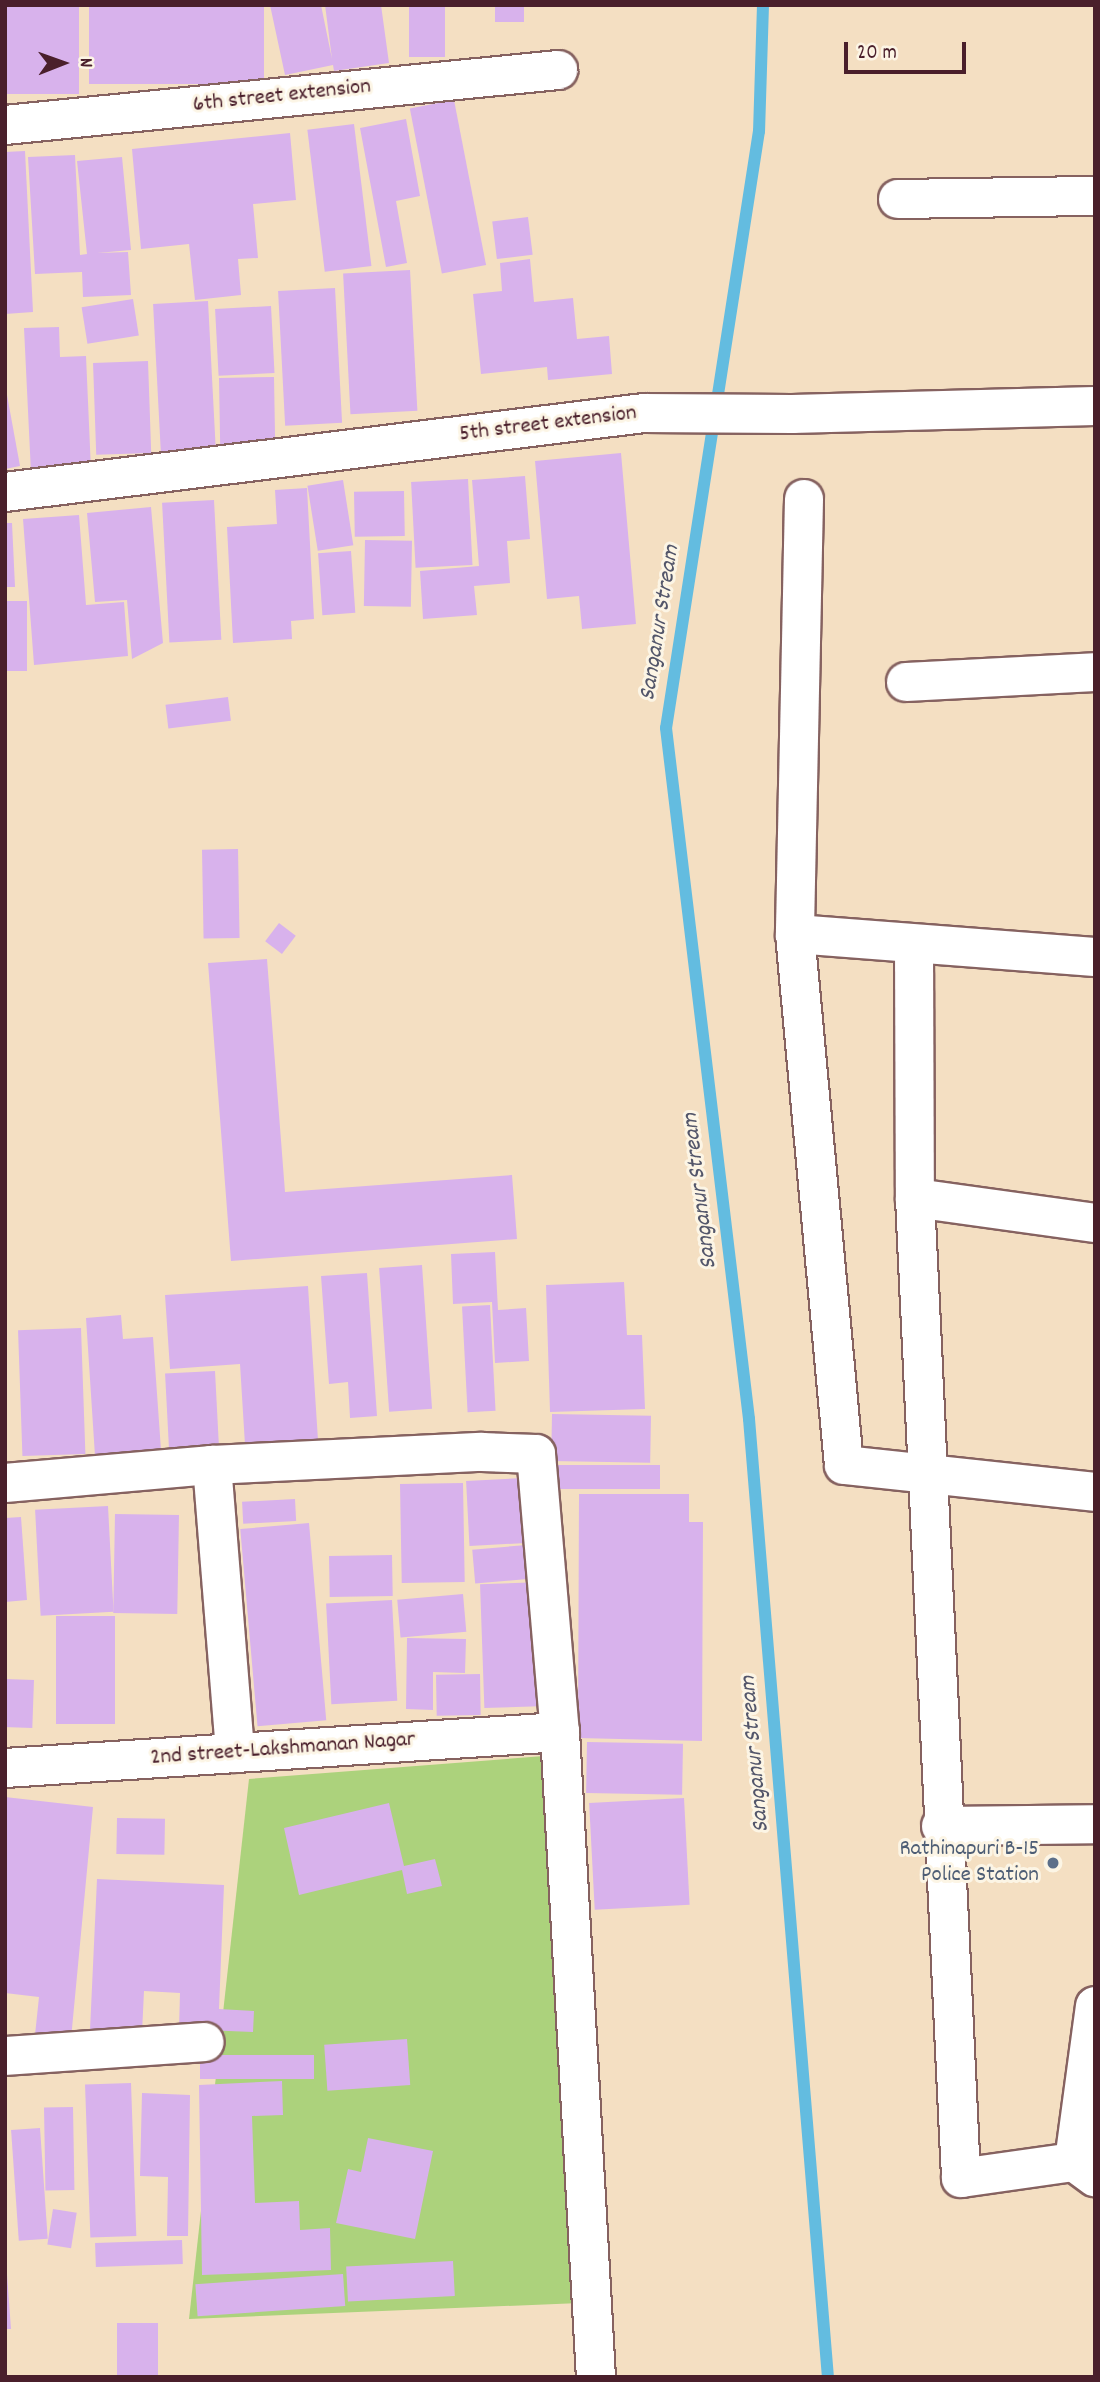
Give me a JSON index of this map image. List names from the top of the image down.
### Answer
{
  "streets": {
    "street": ["6th street extension", "5th street extension", "2nd street-Lakshmanan Nagar"]
  },
  "water": ["Sanganur Stream"],
  "places": ["Rathinapuri B-15 Police Station"],
  "scale_bar": "20 m",
  "north": "right"
}
